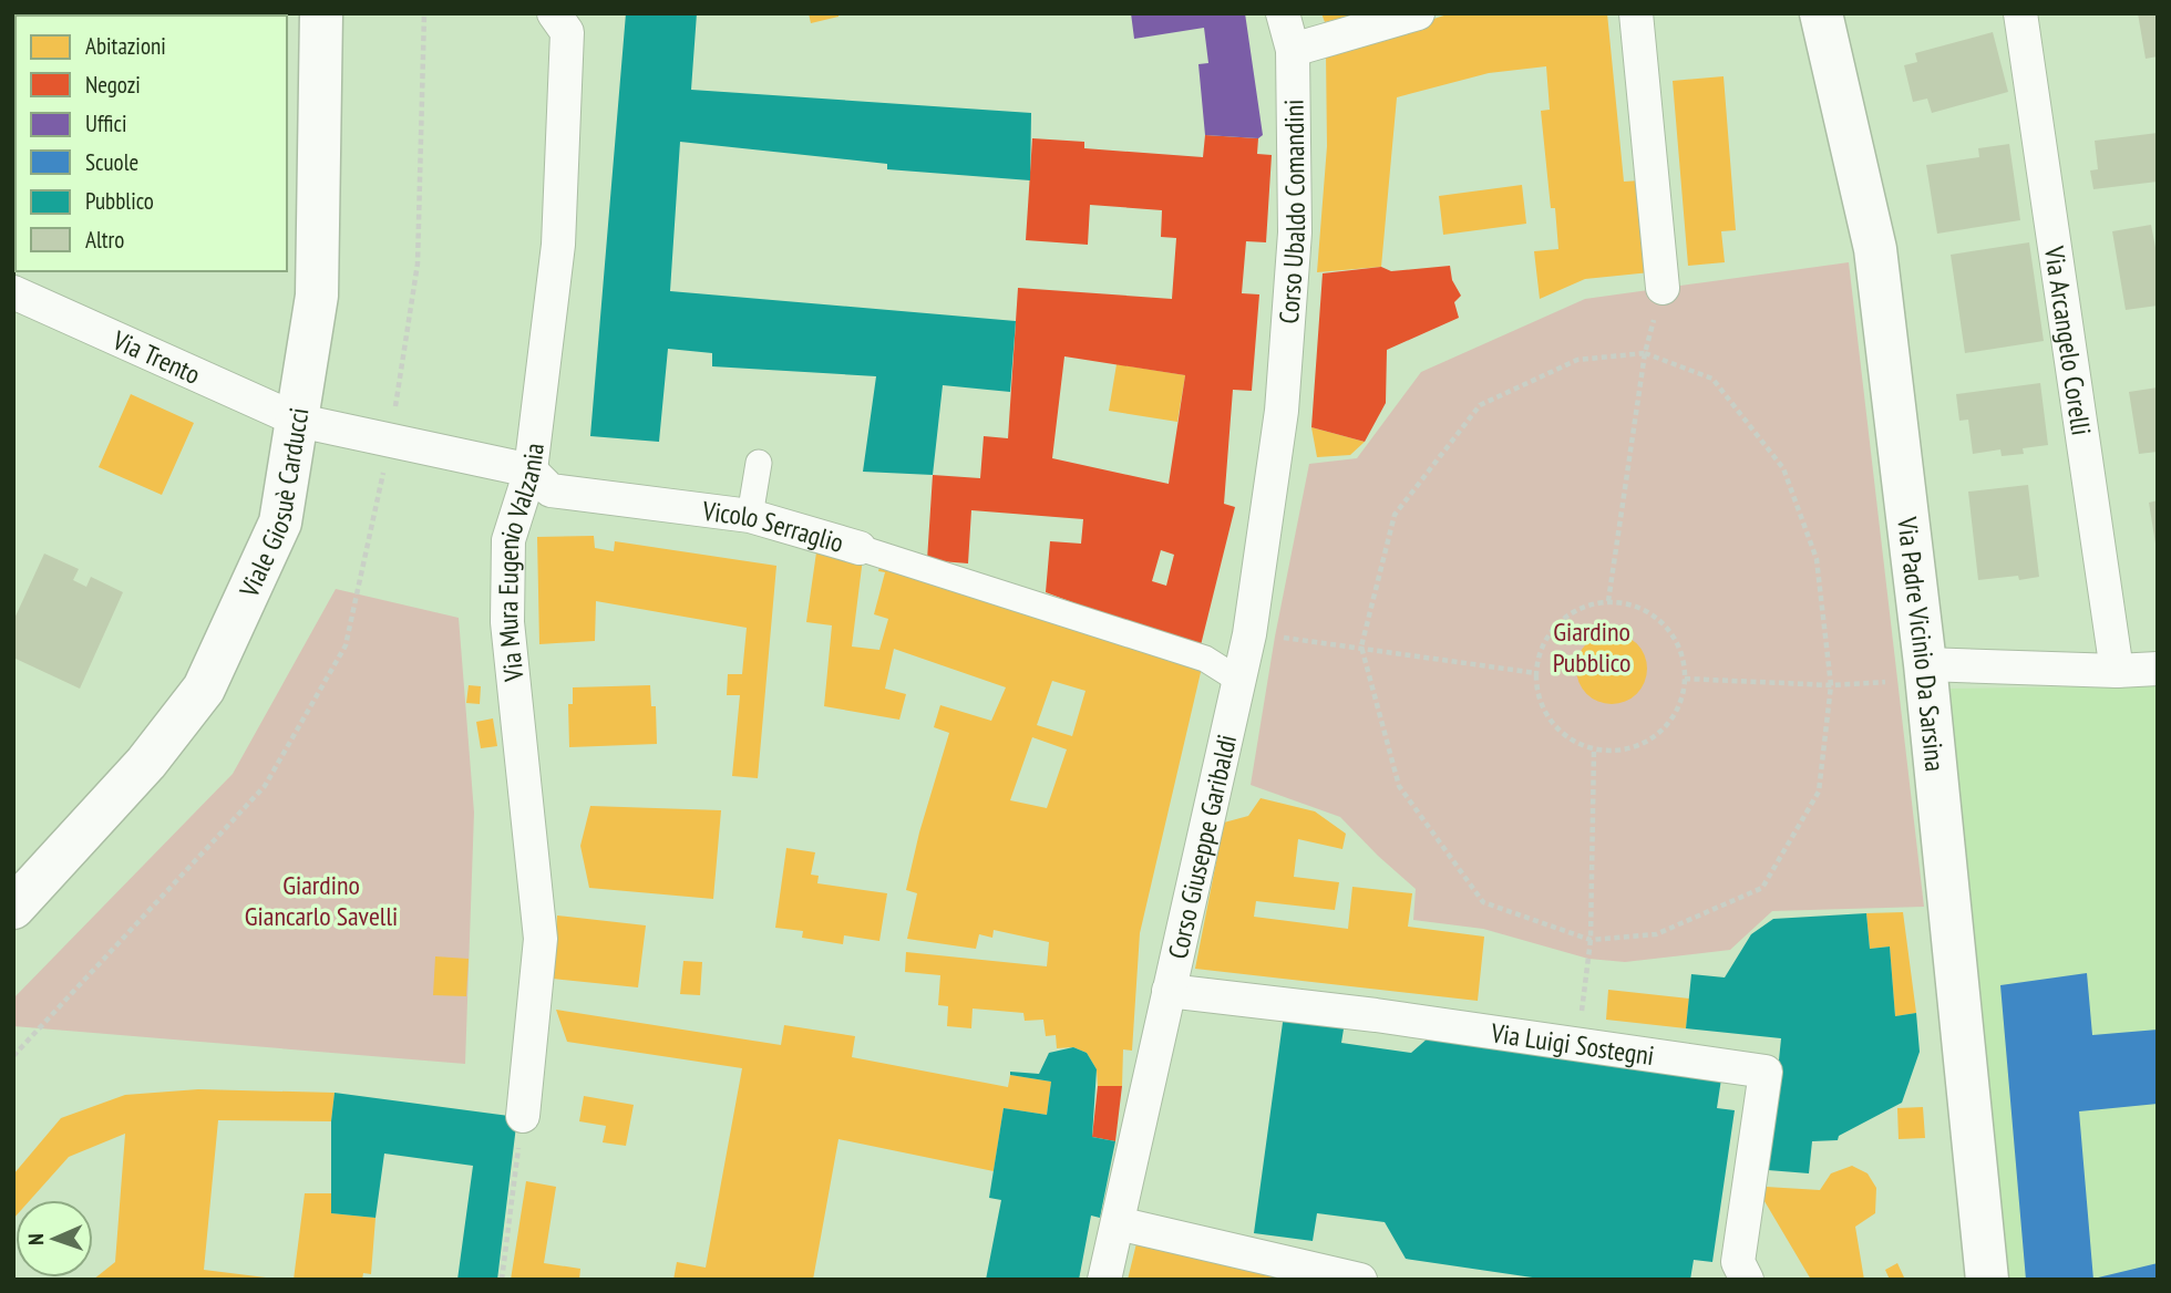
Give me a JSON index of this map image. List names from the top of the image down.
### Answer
{
  "streets": {
    "street": [
      "Corso Ubaldo Comandini",
      "Via Arcangelo Corelli",
      "Via Trento",
      "Viale Giosuè Carducci",
      "Vicolo Serraglio",
      "Via Mura Eugenio Valzania",
      "Via Padre Vicinio Da Sarsina",
      "Corso Giuseppe Garibaldi",
      "Via Luigi Sostegni"
    ]
  },
  "crossings": [
    ["Corso Ubaldo Comandini", "Corso Giuseppe Garibaldi"],
    ["Via Trento", "Viale Giosuè Carducci"],
    ["Via Trento", "Vicolo Serraglio"],
    ["Viale Giosuè Carducci", "Vicolo Serraglio"],
    ["Vicolo Serraglio", "Via Mura Eugenio Valzania"],
    ["Vicolo Serraglio", "Corso Giuseppe Garibaldi"],
    ["Corso Giuseppe Garibaldi", "Via Luigi Sostegni"]
  ],
  "parks": ["Giardino Pubblico", "Giardino Giancarlo Savelli"],
  "legend": [
    "Abitazioni",
    "Negozi",
    "Uffici",
    "Scuole",
    "Pubblico",
    "Altro"
  ],
  "north": "left"
}
